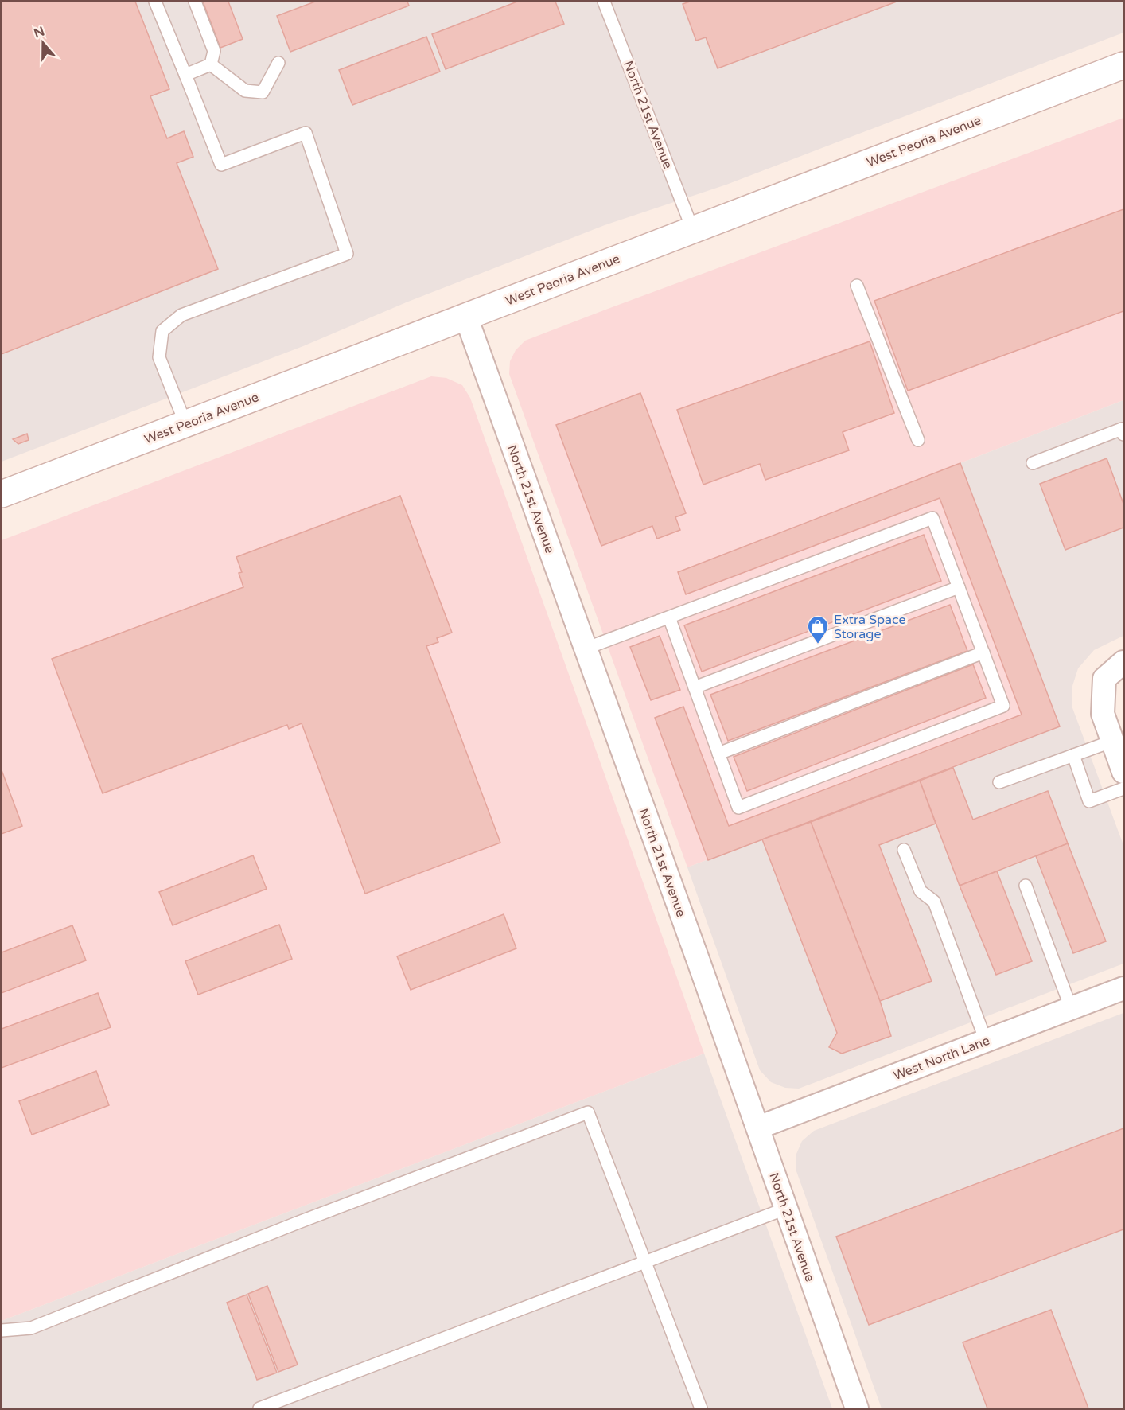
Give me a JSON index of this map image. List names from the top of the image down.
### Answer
{
  "streets": {
    "main road": ["West Peoria Avenue"],
    "street": ["North 21st Avenue", "West North Lane"]
  },
  "crossings": [
    ["North 21st Avenue", "West Peoria Avenue"],
    ["North 21st Avenue", "West North Lane"]
  ],
  "places": {
    "shop": ["Extra Space Storage"]
  },
  "north": "top"
}
